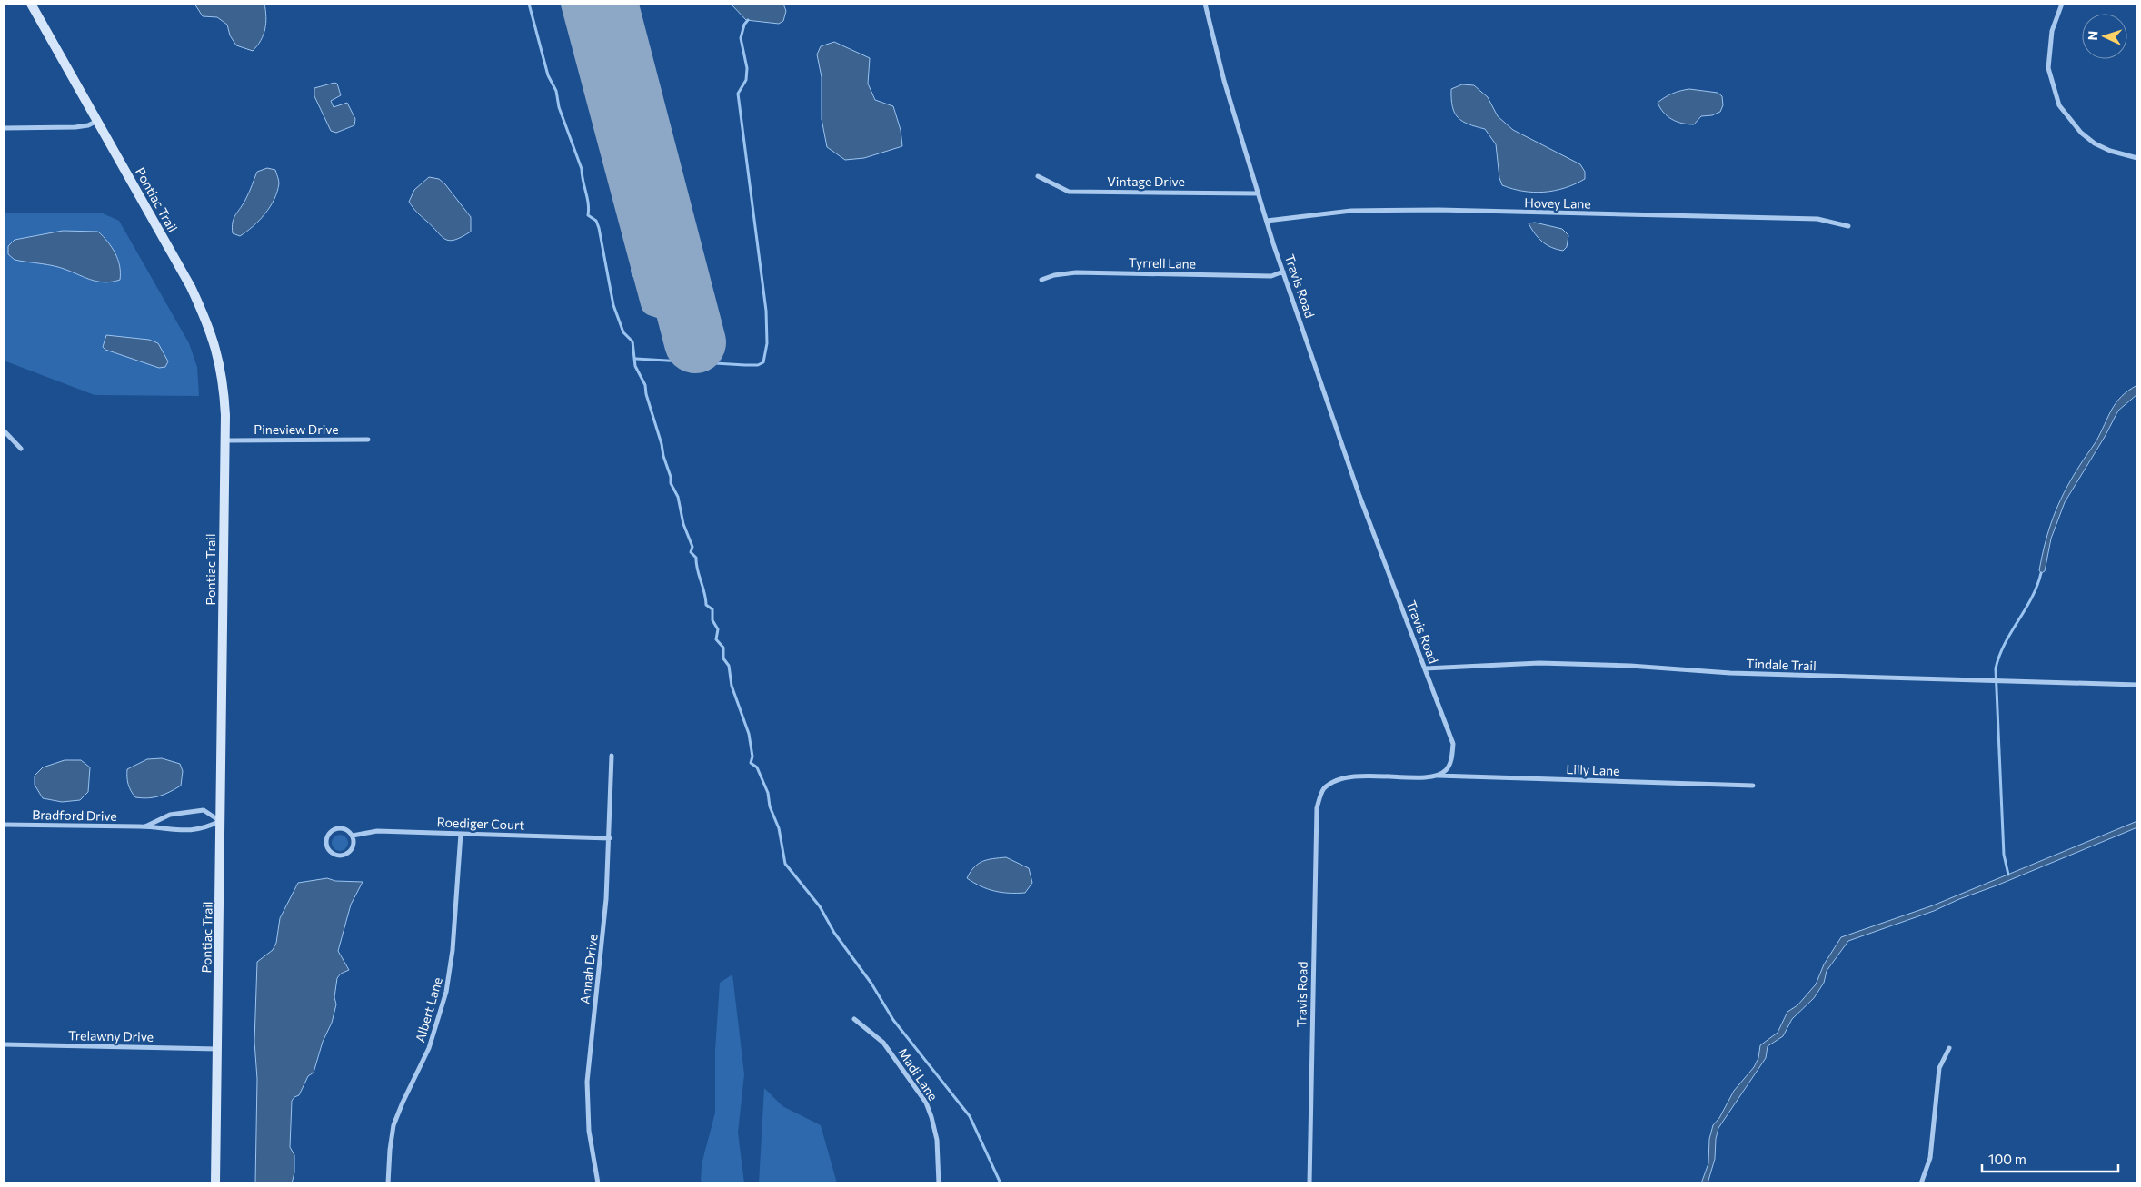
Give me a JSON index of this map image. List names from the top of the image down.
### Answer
{
  "streets": {
    "main road": ["Pontiac Trail"],
    "street": [
      "Vintage Drive",
      "Hovey Lane",
      "Tyrrell Lane",
      "Travis Road",
      "Pineview Drive",
      "Tindale Trail",
      "Lilly Lane",
      "Bradford Drive",
      "Roediger Court",
      "Annah Drive",
      "Albert Lane",
      "Trelawny Drive",
      "Madi Lane"
    ]
  },
  "crossings": [
    ["Vintage Drive", "Travis Road"],
    ["Pontiac Trail", "Pineview Drive"],
    ["Pontiac Trail", "Bradford Drive"],
    ["Pontiac Trail", "Trelawny Drive"],
    ["Hovey Lane", "Travis Road"],
    ["Tyrrell Lane", "Travis Road"],
    ["Travis Road", "Tindale Trail"],
    ["Travis Road", "Lilly Lane"],
    ["Roediger Court", "Annah Drive"],
    ["Roediger Court", "Albert Lane"]
  ],
  "scale_bar": "100 m",
  "north": "left"
}
